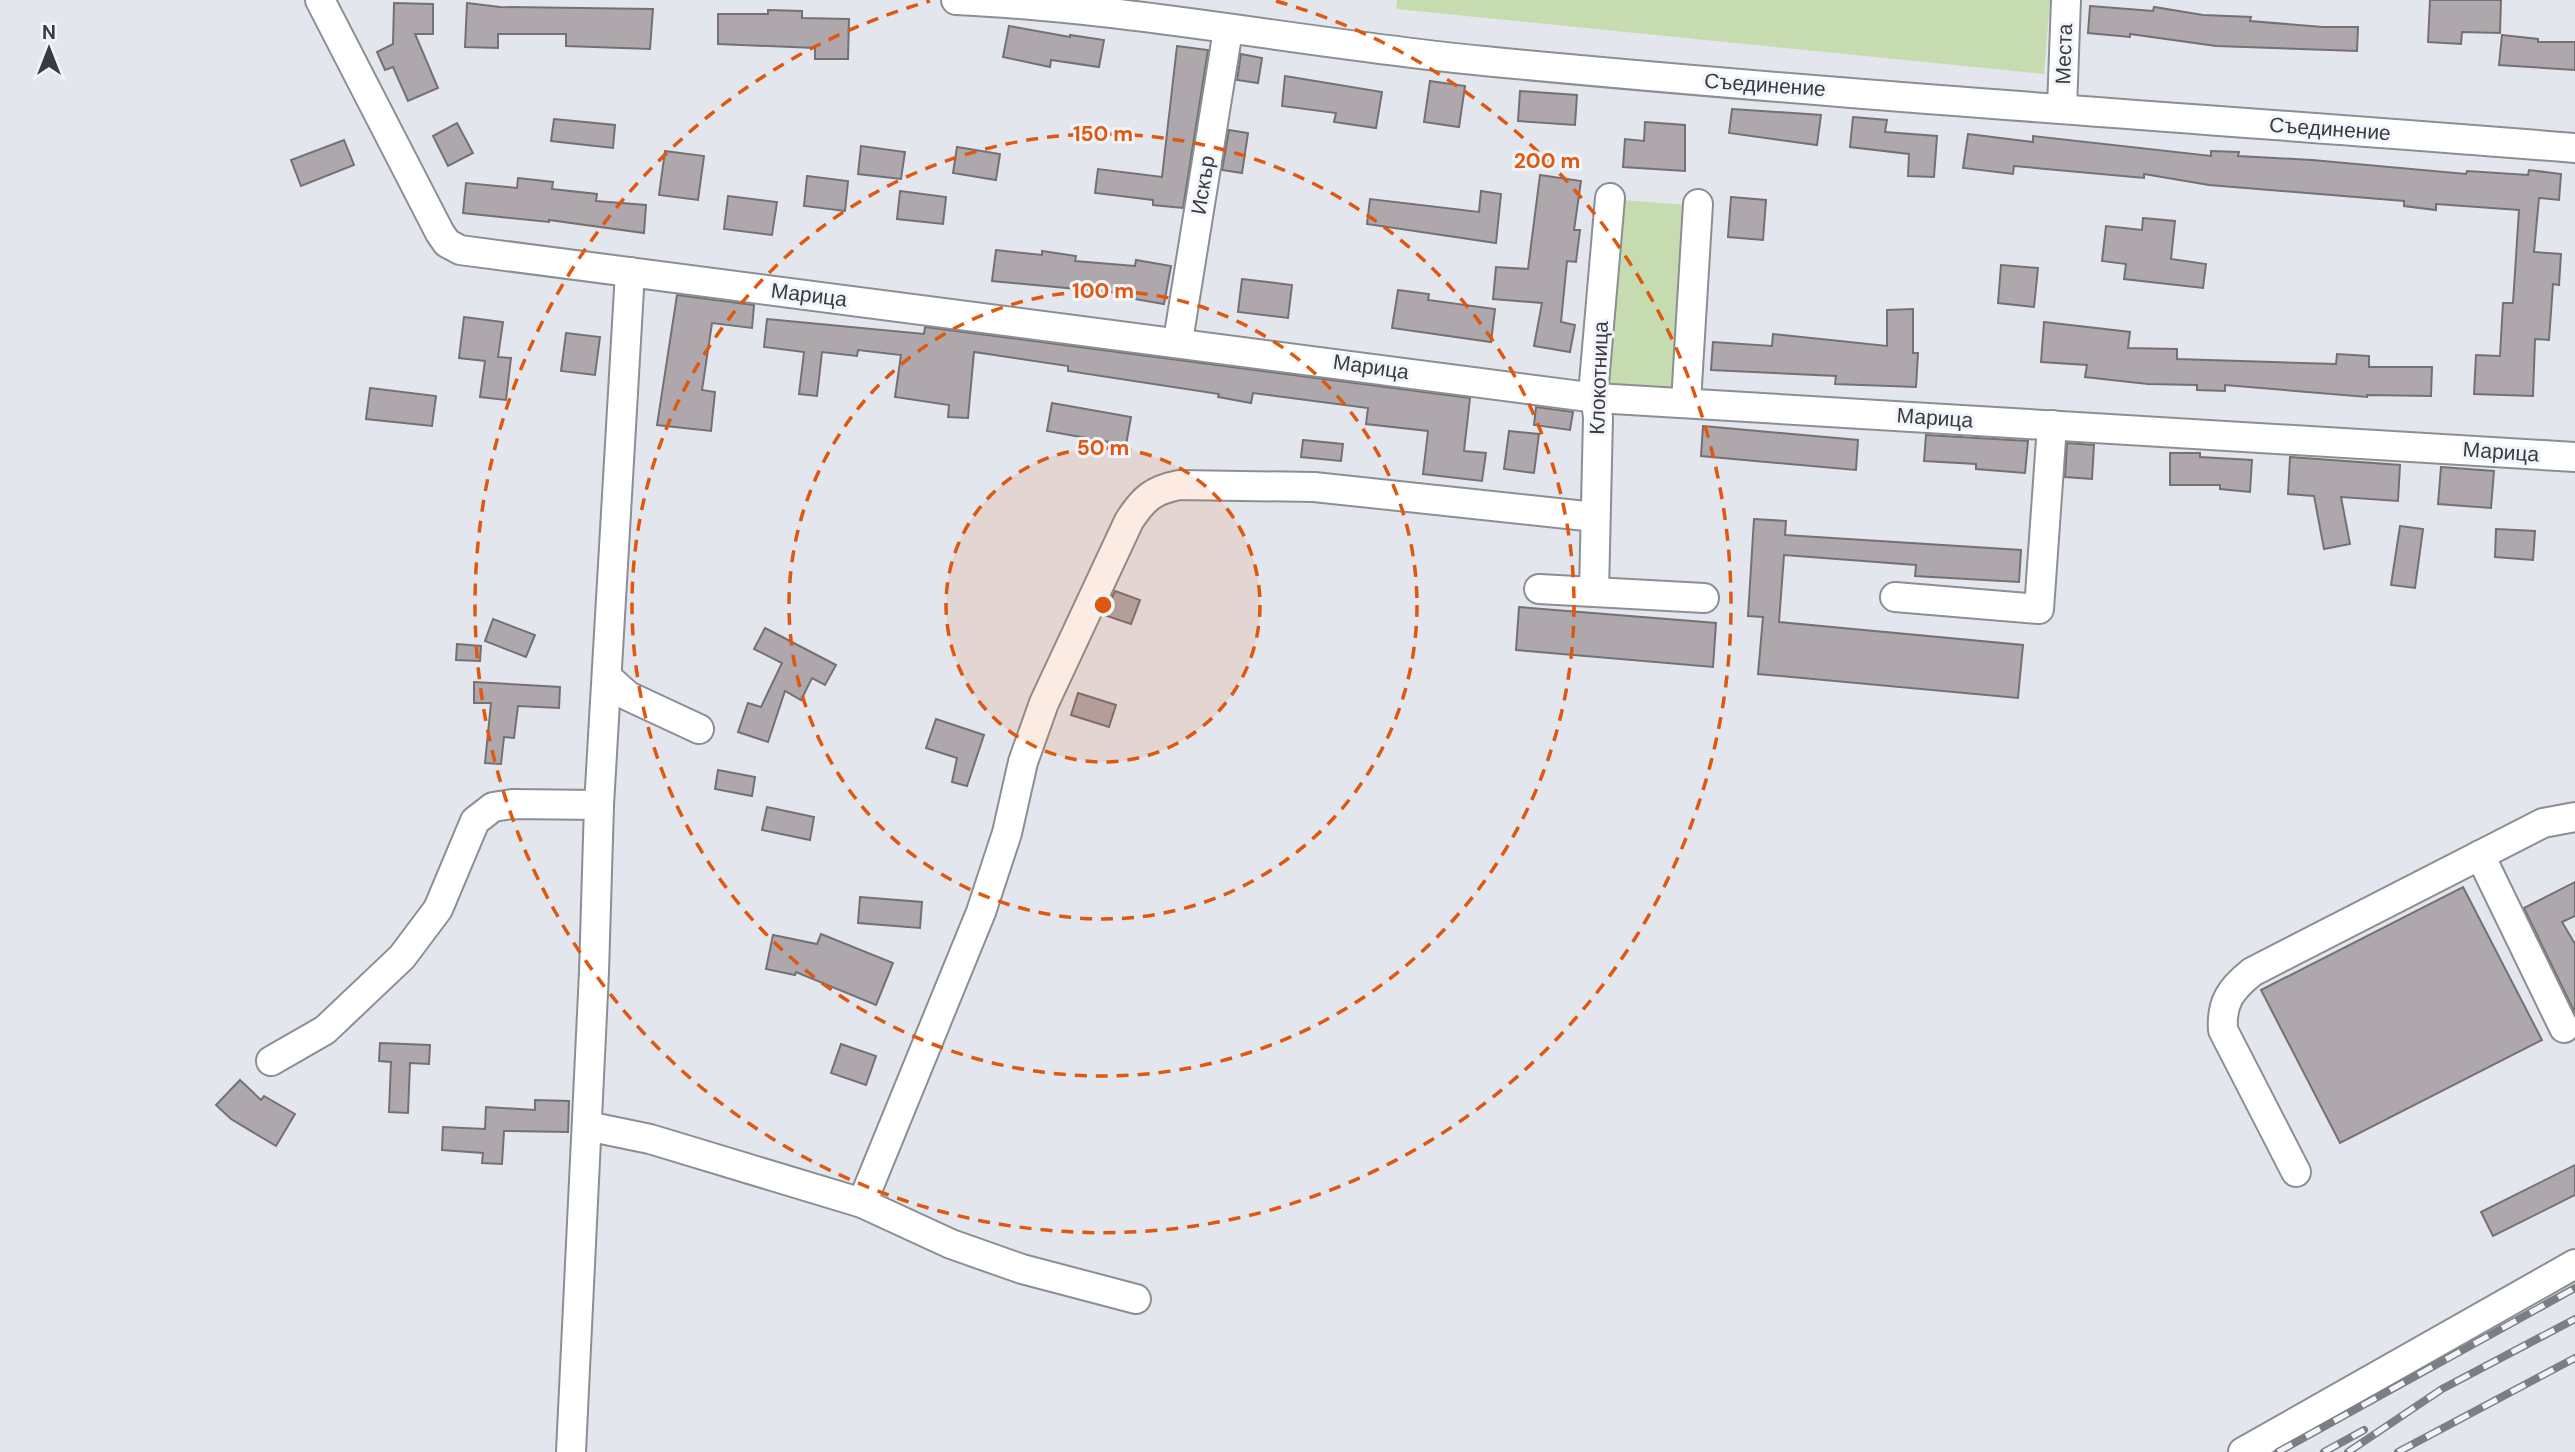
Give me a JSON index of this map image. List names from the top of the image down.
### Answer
{
  "streets": {
    "street": [
      "Места",
      "Съединение",
      "Искър",
      "Марица",
      "Клокотница"
    ]
  },
  "crossings": [
    ["Места", "Съединение"],
    ["Съединение", "Искър"],
    ["Искър", "Марица"],
    ["Марица", "Клокотница"]
  ],
  "north": "top",
  "rings": [
    "150 m",
    "200 m",
    "100 m",
    "50 m"
  ]
}
